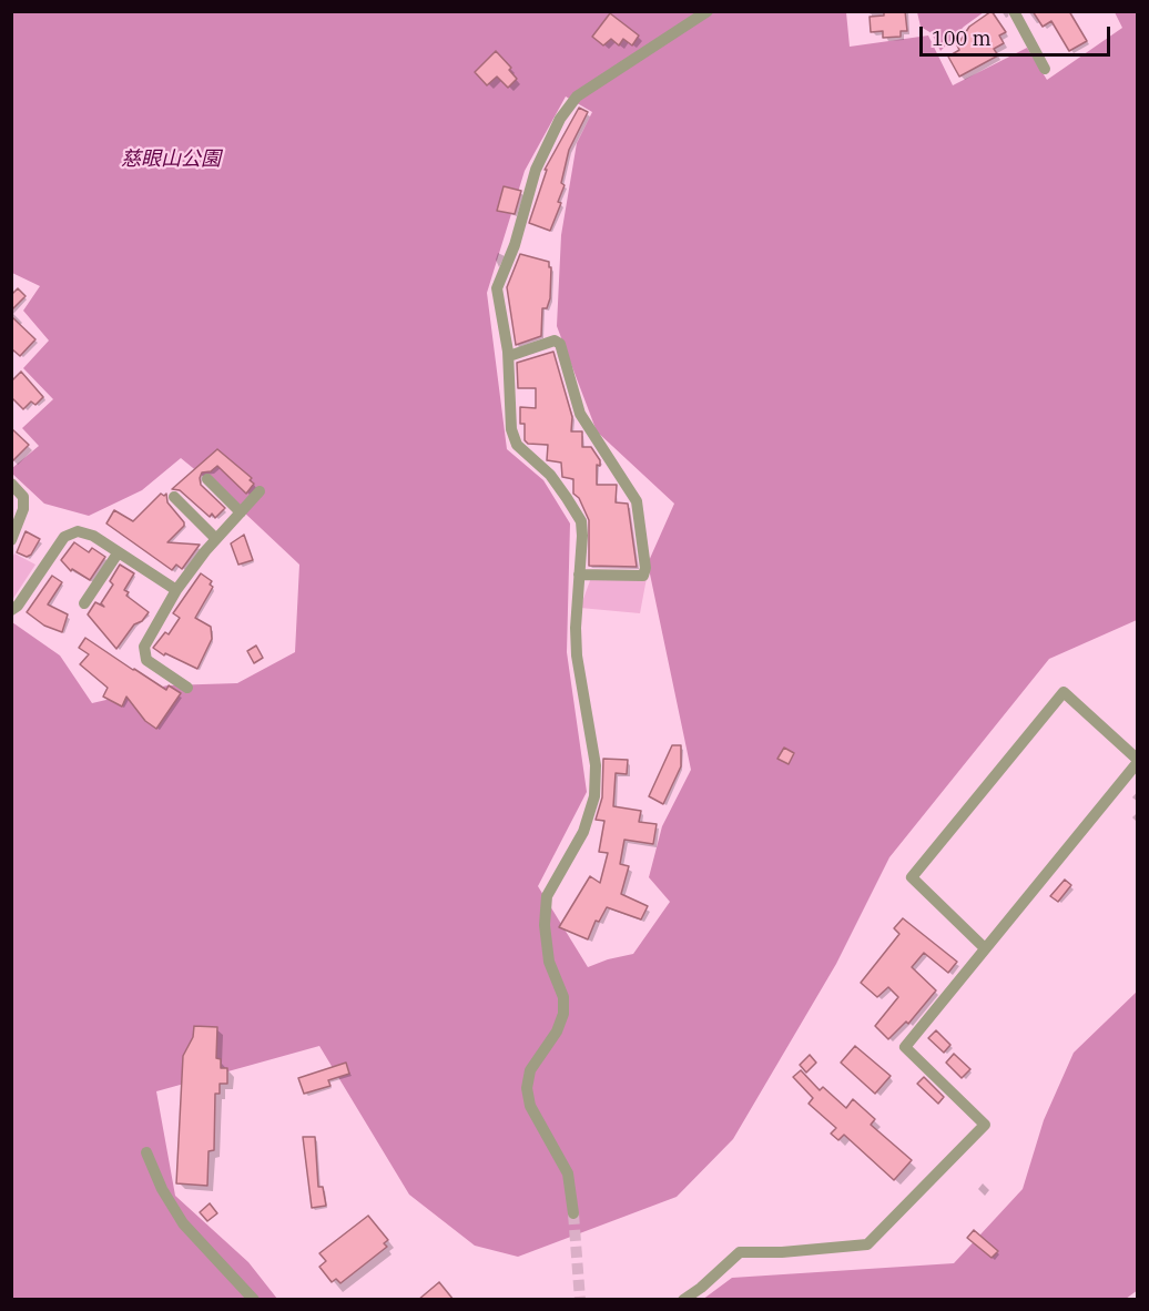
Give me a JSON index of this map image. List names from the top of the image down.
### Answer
{
  "parks": ["慈眼山公園"],
  "scale_bar": "100 m"
}
